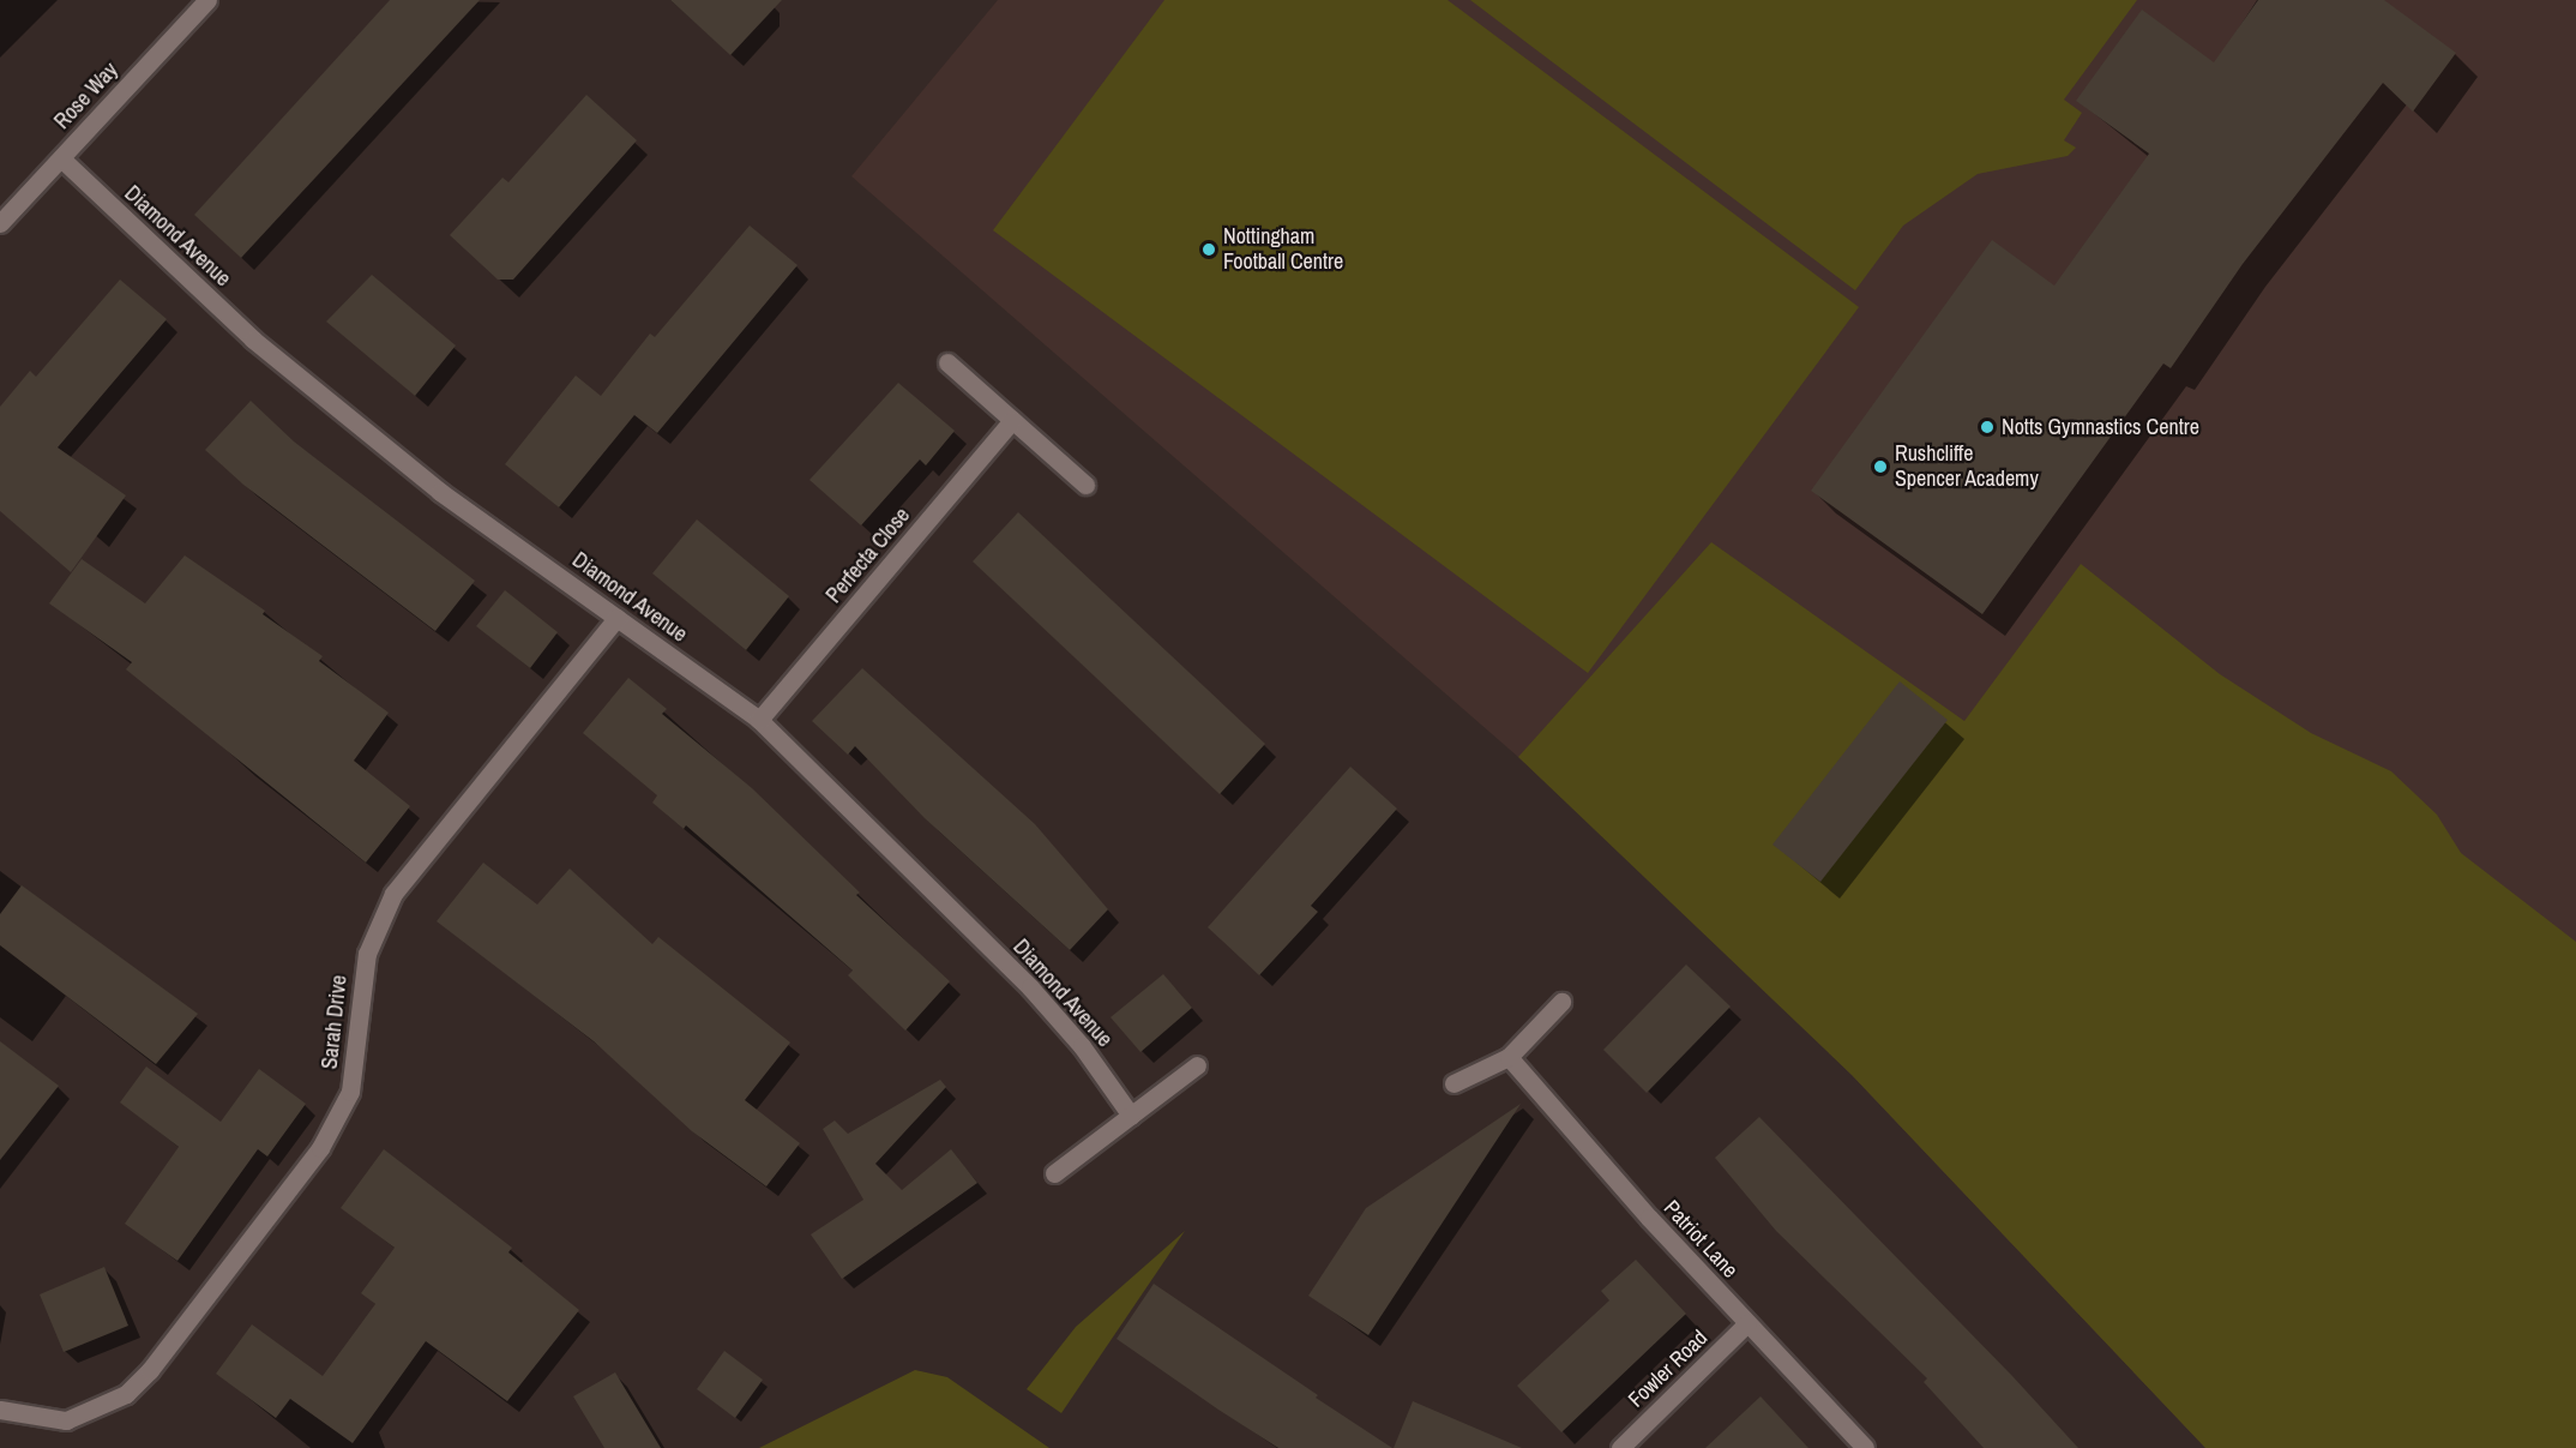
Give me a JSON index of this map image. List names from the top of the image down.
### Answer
{
  "streets": {
    "street": [
      "Rose Way",
      "Diamond Avenue",
      "Perfecta Close",
      "Sarah Drive",
      "Patriot Lane",
      "Fowler Road"
    ]
  },
  "crossings": [
    ["Rose Way", "Diamond Avenue"],
    ["Diamond Avenue", "Perfecta Close"],
    ["Diamond Avenue", "Sarah Drive"],
    ["Patriot Lane", "Fowler Road"]
  ],
  "places": ["Nottingham Football Centre", "Notts Gymnastics Centre", "Rushcliffe Spencer Academy"]
}
